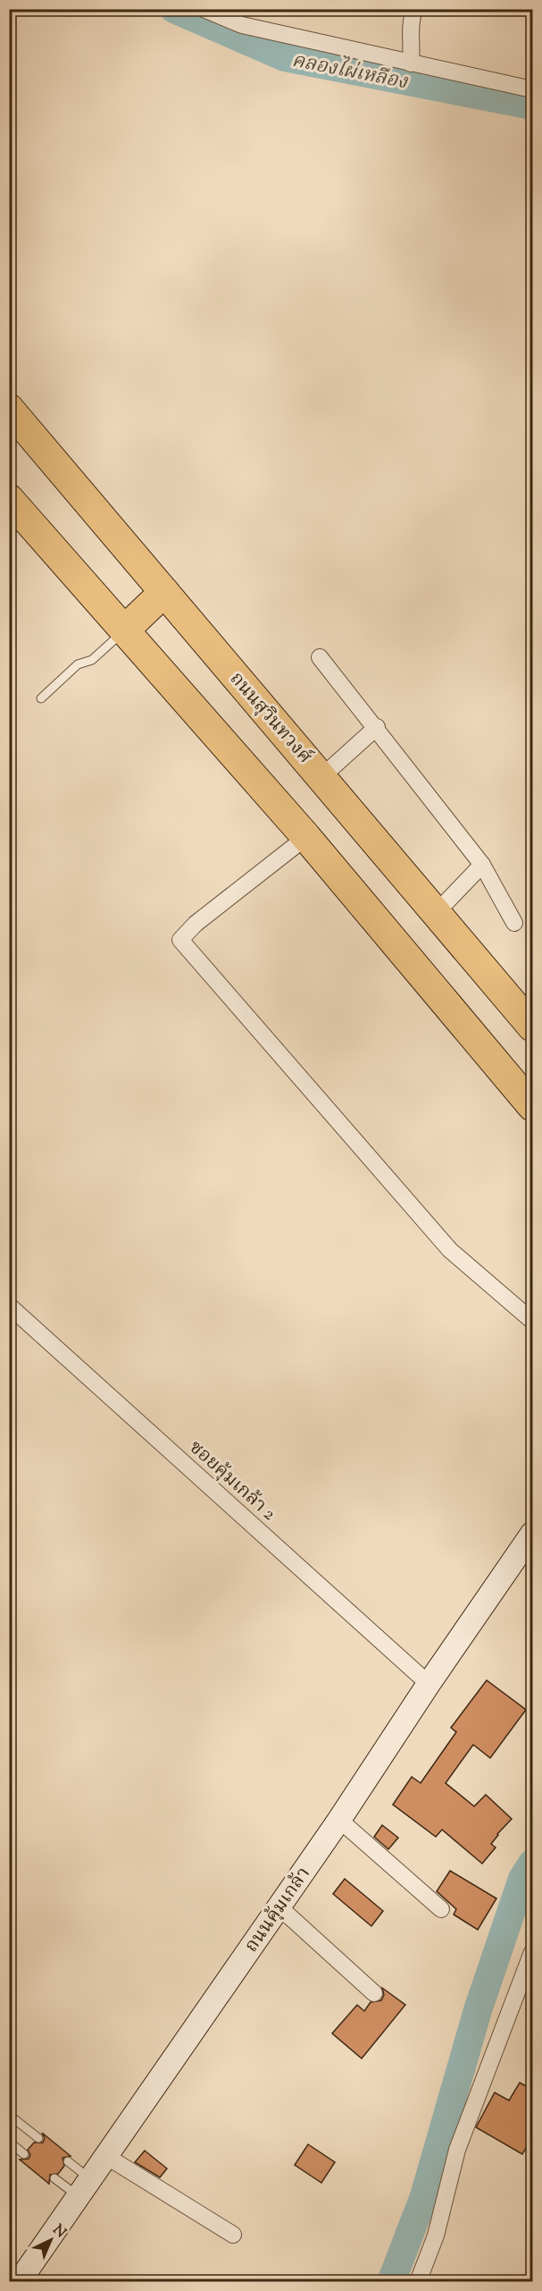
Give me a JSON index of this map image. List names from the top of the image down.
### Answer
{
  "streets": {
    "highway": ["ถนนสุวินทวงศ์"],
    "main road": ["ถนนคุ้มเกล้า"],
    "street": ["ซอยคุ้มเกล้า 2"]
  },
  "crossings": [
    ["ซอยคุ้มเกล้า 2", "ถนนคุ้มเกล้า"]
  ],
  "water": ["คลองไผ่เหลือง"],
  "north": "top right"
}
